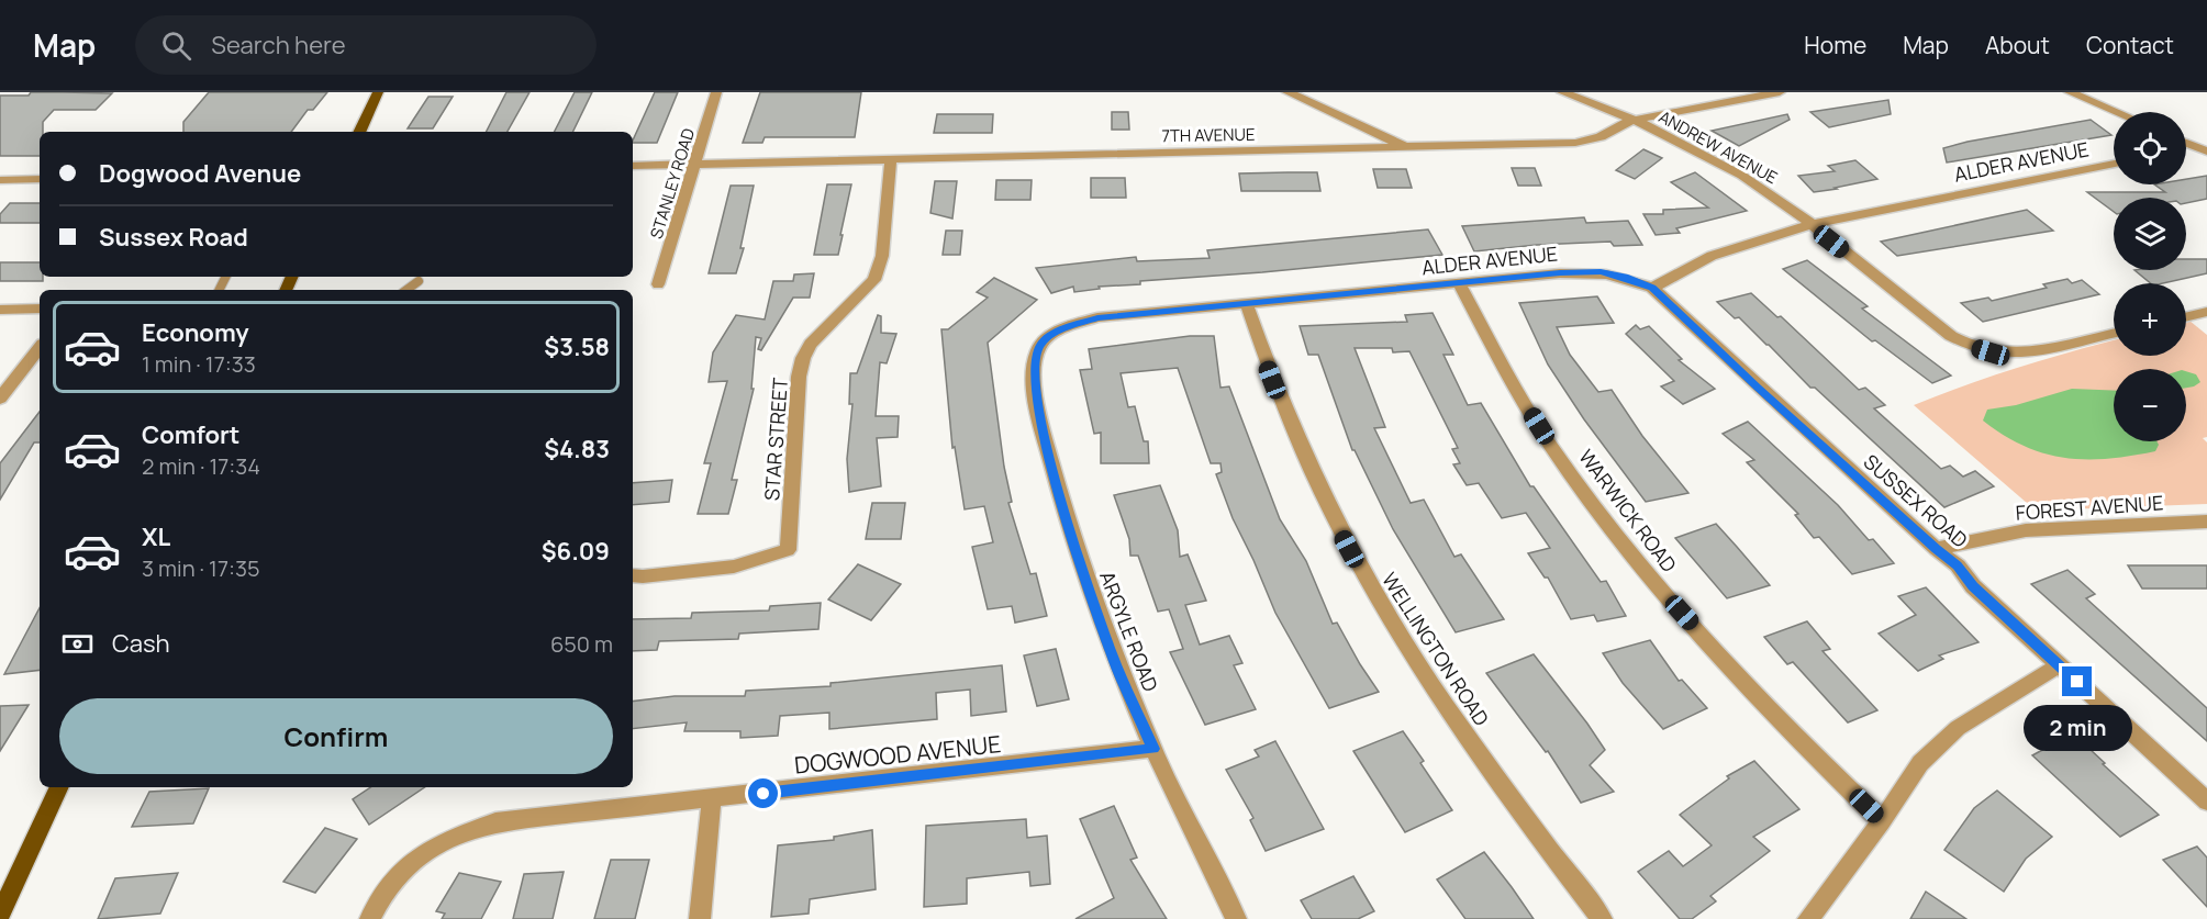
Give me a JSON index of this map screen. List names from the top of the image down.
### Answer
{
  "streets": {
    "street": [
      "7TH AVENUE",
      "ANDREW AVENUE",
      "ALDER AVENUE",
      "STANLEY ROAD",
      "STAR STREET",
      "SUSSEX ROAD",
      "FOREST AVENUE",
      "WARWICK ROAD",
      "ARGYLE ROAD",
      "WELLINGTON ROAD",
      "DOGWOOD AVENUE"
    ]
  },
  "crossings": [
    ["7TH AVENUE", "ANDREW AVENUE"],
    ["7TH AVENUE", "STANLEY ROAD"],
    ["7TH AVENUE", "STAR STREET"],
    ["ANDREW AVENUE", "ALDER AVENUE"],
    ["ALDER AVENUE", "SUSSEX ROAD"],
    ["ALDER AVENUE", "WARWICK ROAD"],
    ["ALDER AVENUE", "ARGYLE ROAD"],
    ["ALDER AVENUE", "WELLINGTON ROAD"],
    ["SUSSEX ROAD", "FOREST AVENUE"],
    ["ARGYLE ROAD", "DOGWOOD AVENUE"]
  ],
  "page": {
    "header": "Map",
    "search": "Search here",
    "nav": [
      "Home",
      "Map",
      "About",
      "Contact"
    ],
    "map_buttons": ["+", "−"],
    "banner": ["Dogwood Avenue", "Sussex Road"],
    "list": [
      {
        "name": "Economy",
        "note": "1 min · 17:33",
        "value": "$3.58"
      },
      {
        "name": "Comfort",
        "note": "2 min · 17:34",
        "value": "$4.83"
      },
      {
        "name": "XL",
        "note": "3 min · 17:35",
        "value": "$6.09"
      }
    ],
    "pay": ["Cash", "650 m"],
    "buttons": "Confirm",
    "bubble": "2 min"
  }
}
